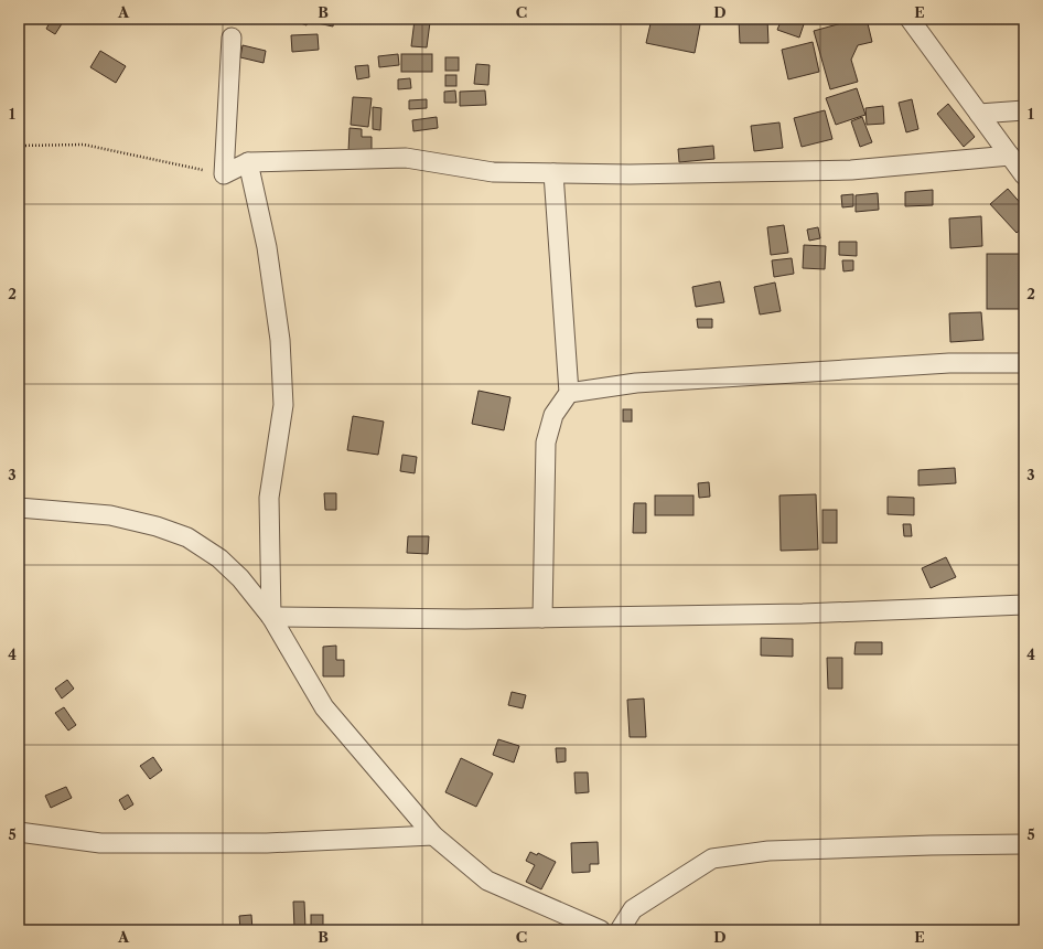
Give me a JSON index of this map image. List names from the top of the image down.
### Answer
{
  "grid": {
    "columns": [
      "A",
      "B",
      "C",
      "D",
      "E"
    ],
    "rows": [
      "1",
      "2",
      "3",
      "4",
      "5"
    ]
  }
}
